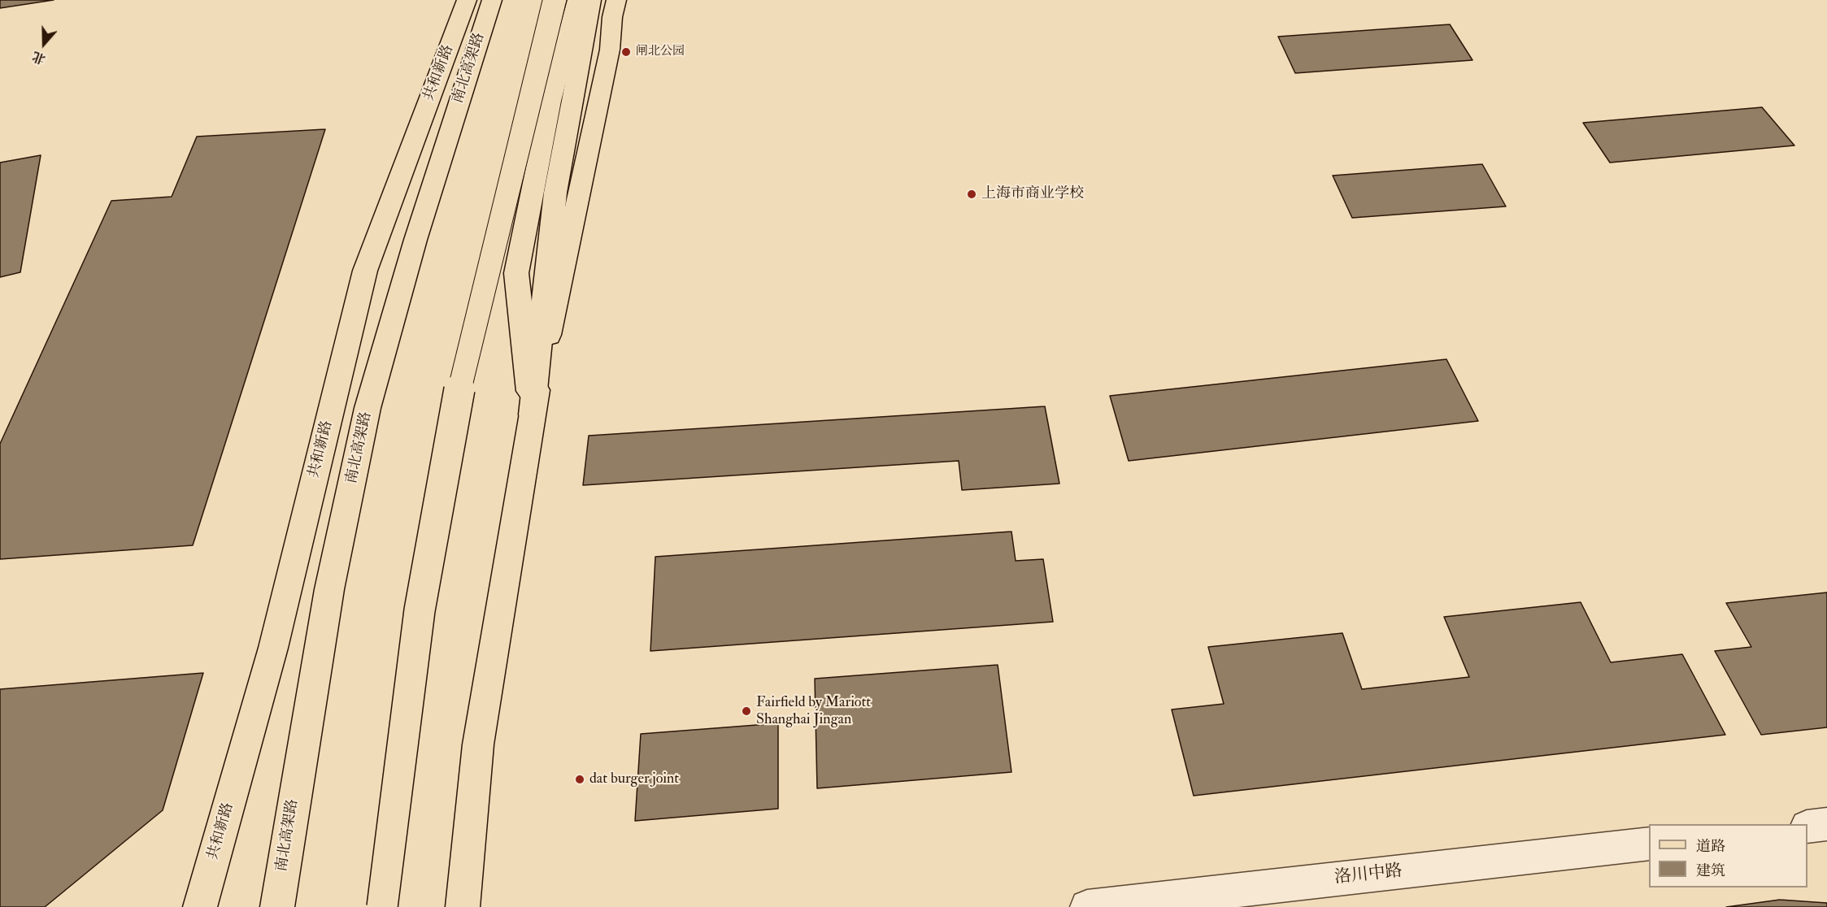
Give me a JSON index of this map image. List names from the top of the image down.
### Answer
{
  "streets": {
    "main road": ["南北高架路", "共和新路"],
    "street": ["洛川中路"]
  },
  "places": [
    "闸北公园",
    "上海市商业学校",
    "Fairfield by Mariott Shanghai Jingan",
    "dat burger joint"
  ],
  "legend": ["道路", "建筑"],
  "north": "bottom"
}
